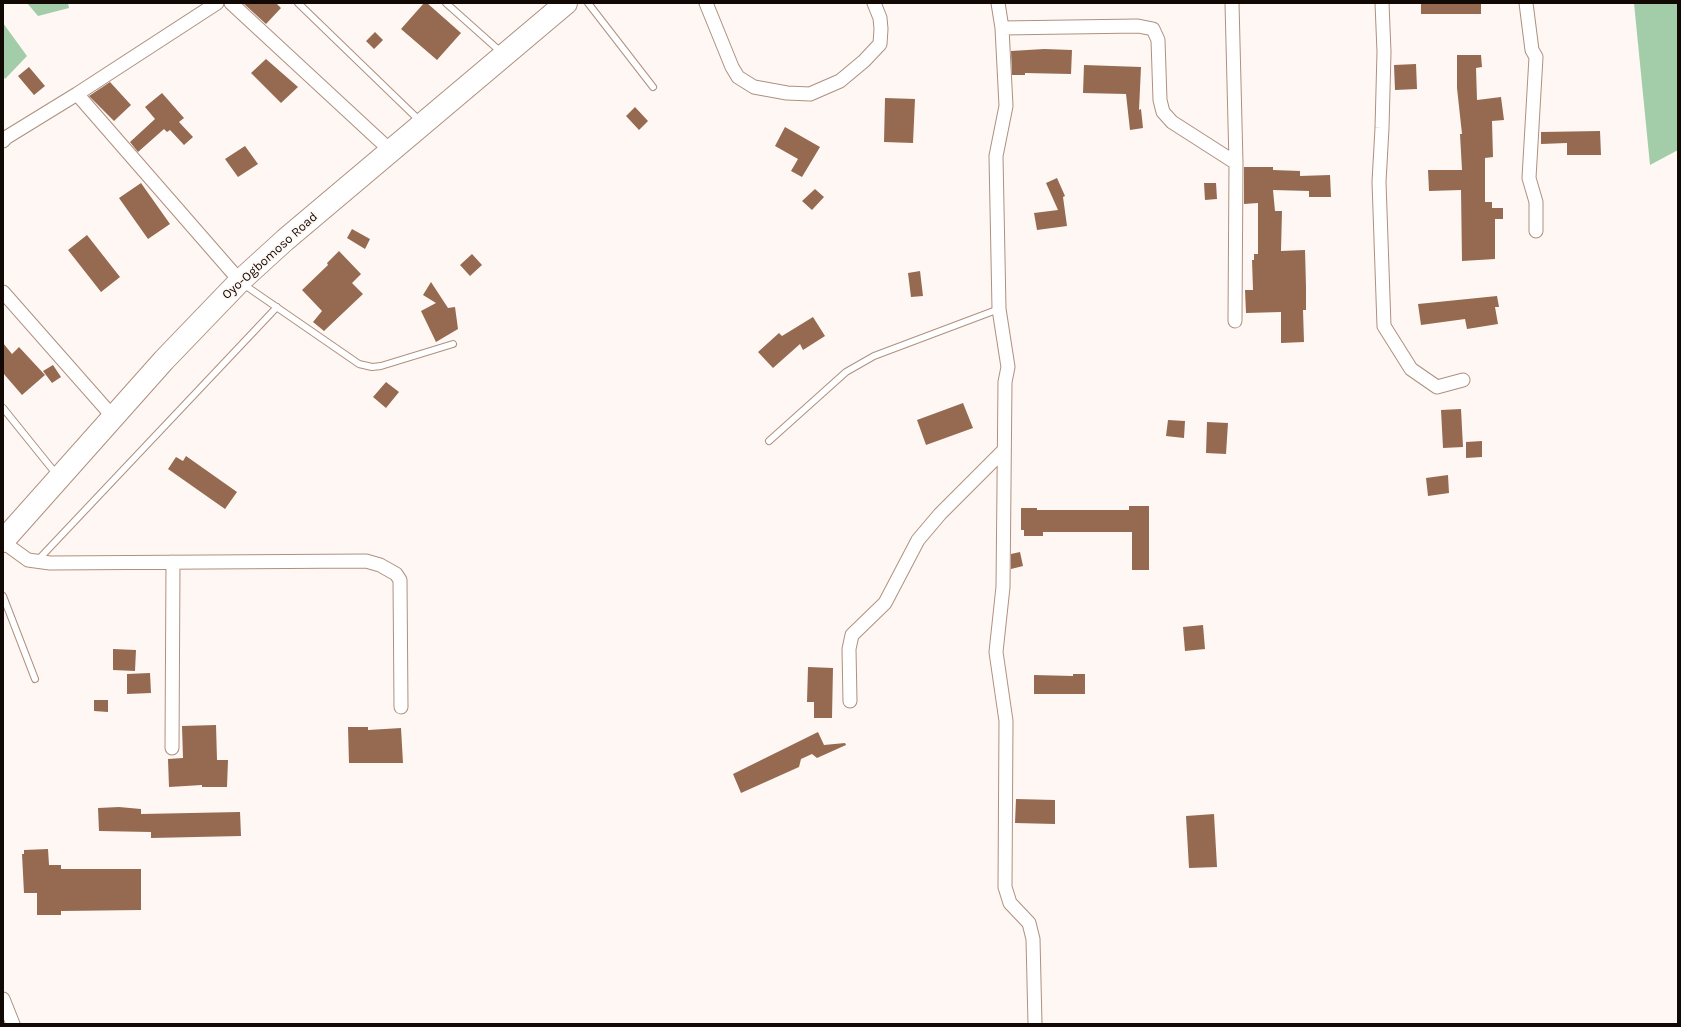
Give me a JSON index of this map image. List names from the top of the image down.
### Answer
{
  "streets": {
    "highway": ["Oyo-Ogbomoso Road"]
  }
}
